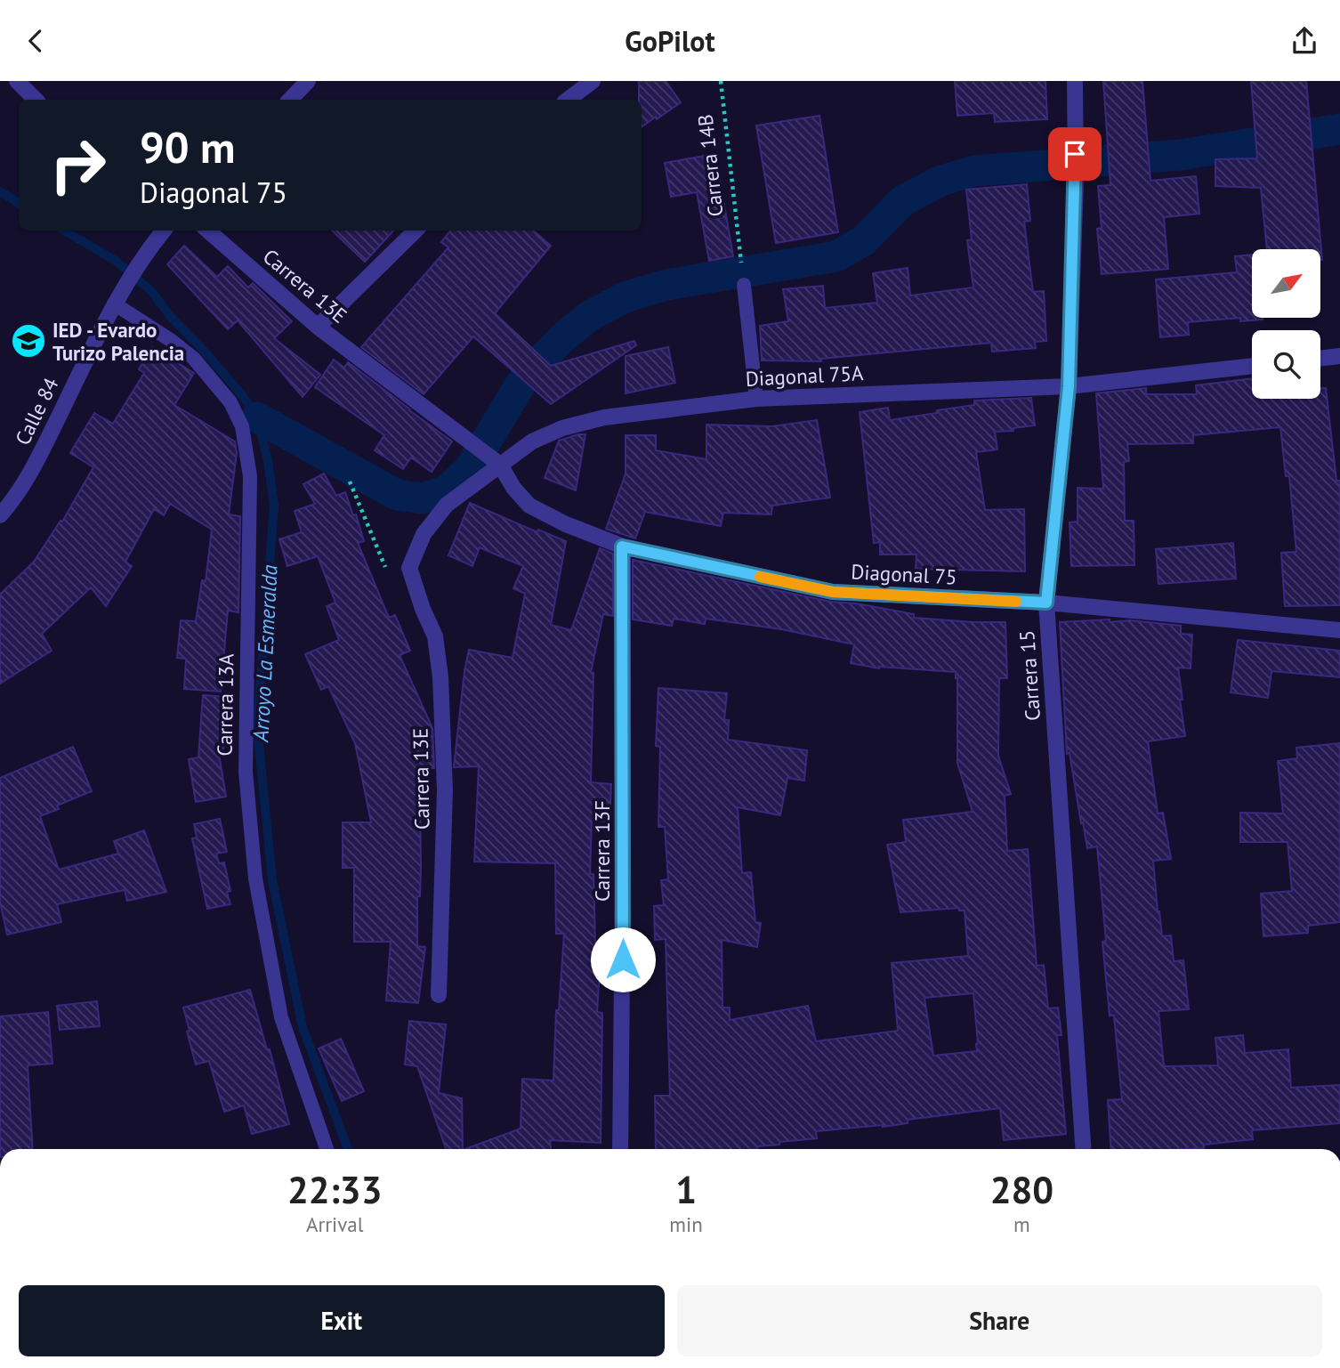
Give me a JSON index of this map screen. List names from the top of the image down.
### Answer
{
  "streets": {
    "street": [
      "Carrera 13E",
      "Diagonal 75A",
      "Calle 84",
      "Diagonal 75",
      "Carrera 15",
      "Carrera 13F"
    ],
    "lane": ["Carrera 13A"],
    "path": ["Carrera 14B"]
  },
  "crossings": [
    ["Carrera 13E", "Diagonal 75A"],
    ["Carrera 13E", "Diagonal 75"],
    ["Diagonal 75A", "Diagonal 75"],
    ["Diagonal 75A", "Carrera 15"],
    ["Calle 84", "Carrera 13A"],
    ["Diagonal 75", "Carrera 15"],
    ["Diagonal 75", "Carrera 13F"]
  ],
  "water": ["Arroyo La Esmeralda"],
  "places": {
    "school or university": ["IED - Evardo Turizo Palencia"]
  },
  "north": "top right",
  "page": {
    "header": "GoPilot",
    "turn": ["90 m", "Diagonal 75"],
    "eta": [
      "22:33",
      "Arrival",
      "1",
      "min",
      "280",
      "m"
    ],
    "buttons": ["Exit", "Share"]
  }
}
